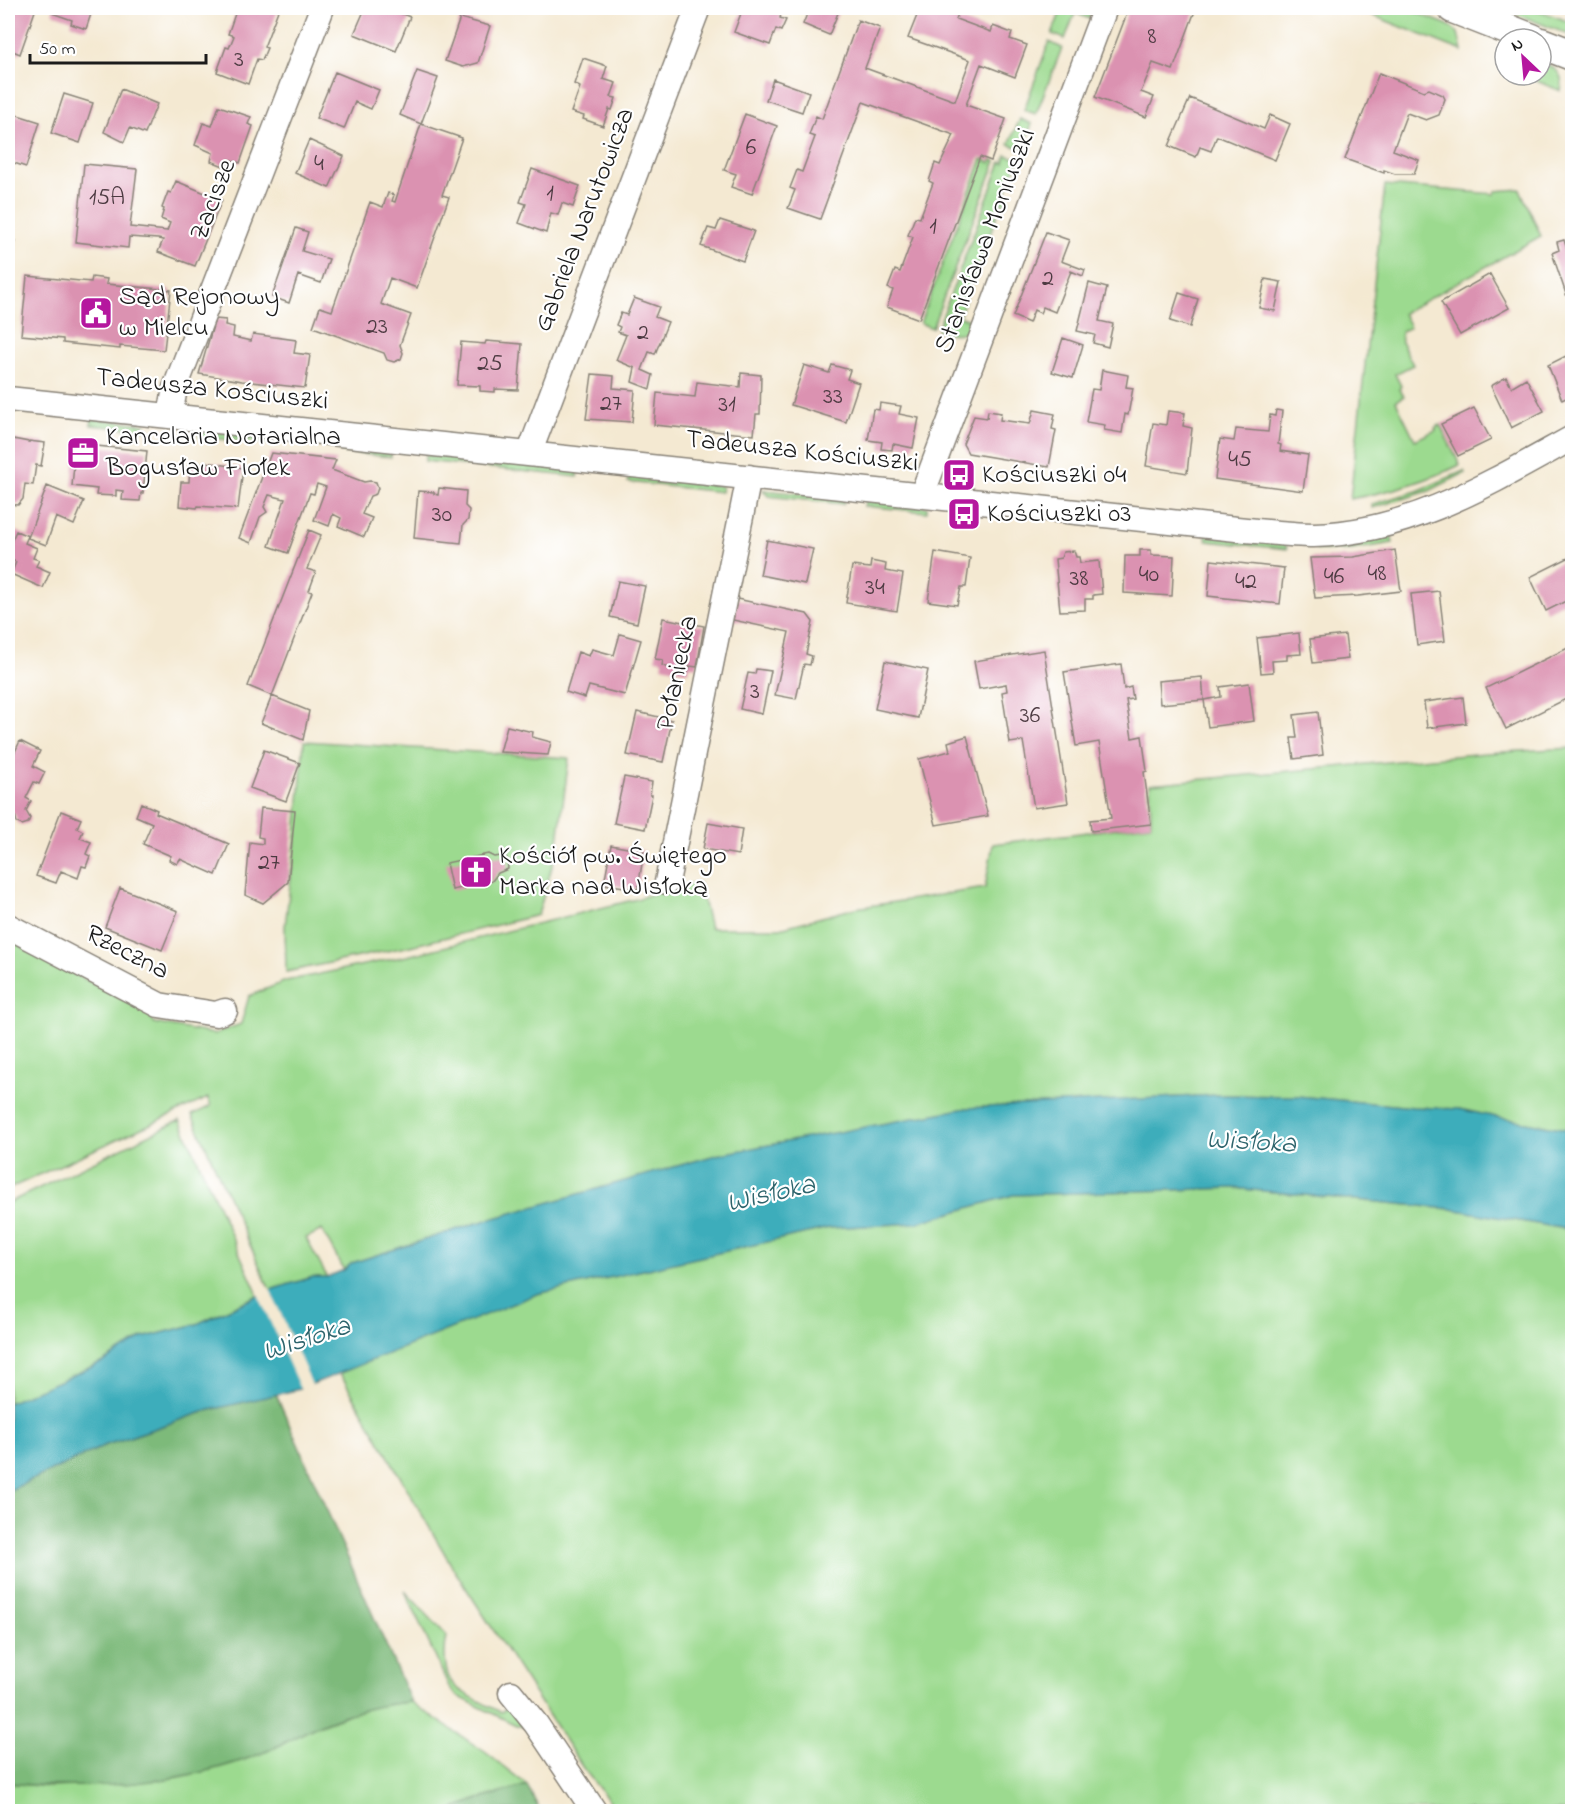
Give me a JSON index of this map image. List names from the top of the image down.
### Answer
{
  "streets": {
    "street": [
      "Zacisze",
      "Gabriela Narutowicza",
      "Stanisława Moniuszki",
      "Tadeusza Kościuszki",
      "Połaniecka",
      "Rzeczna"
    ]
  },
  "crossings": [
    ["Zacisze", "Tadeusza Kościuszki"],
    ["Gabriela Narutowicza", "Tadeusza Kościuszki"],
    ["Stanisława Moniuszki", "Tadeusza Kościuszki"],
    ["Tadeusza Kościuszki", "Połaniecka"]
  ],
  "water": ["Wisłoka"],
  "places": {
    "public building": ["Sąd Rejonowy w Mielcu"],
    "office": ["Kancelaria Notarialna Bogusław Fiołek"],
    "bus stop": ["Kościuszki 04", "Kościuszki 03"],
    "church": ["Kościół pw. Świętego Marka nad Wisłoką"]
  },
  "house_numbers": [
    "8",
    "3",
    "6",
    "4",
    "1",
    "15A",
    "1",
    "2",
    "23",
    "2",
    "25",
    "33",
    "27",
    "31",
    "45",
    "30",
    "48",
    "40",
    "46",
    "38",
    "42",
    "34",
    "3",
    "36",
    "27"
  ],
  "scale_bar": "50 m",
  "north": "top left"
}
